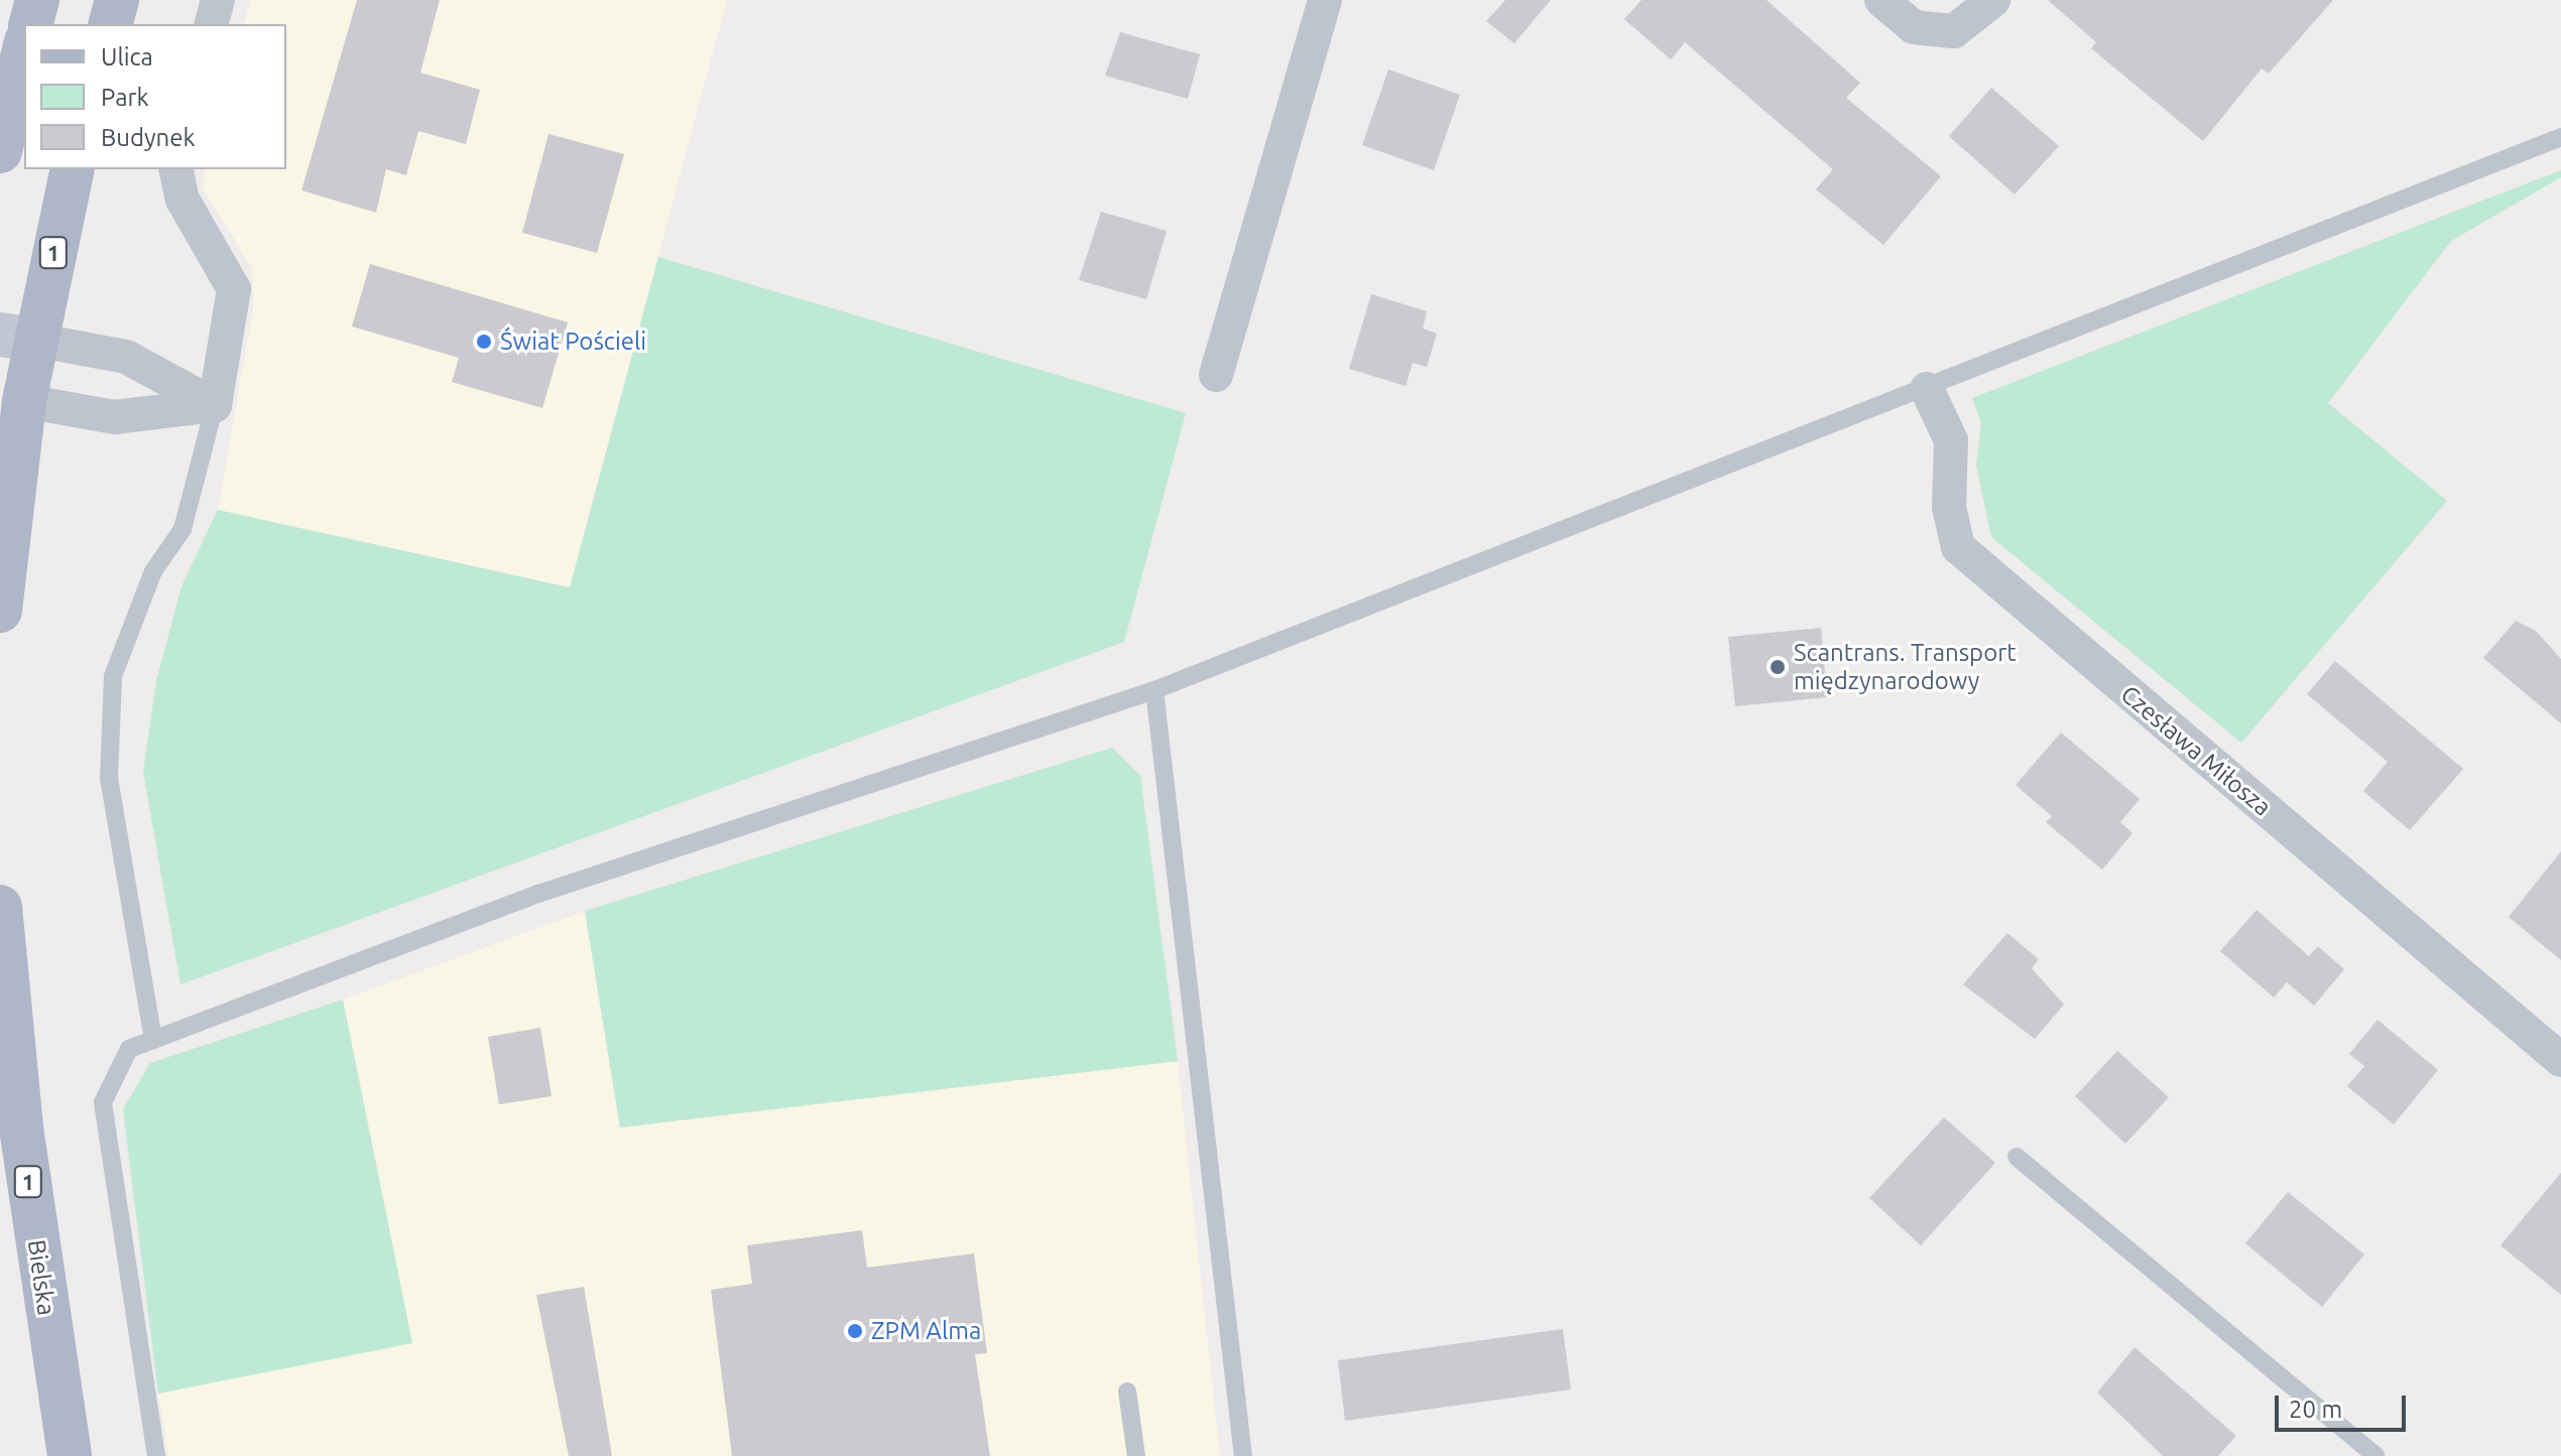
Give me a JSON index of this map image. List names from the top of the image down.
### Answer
{
  "streets": {
    "main road": ["1", "Bielska"],
    "street": ["Czesława Miłosza"]
  },
  "places": ["Świat Pościeli", "Scantrans. Transport międzynarodowy", "ZPM Alma"],
  "legend": ["Ulica", "Park", "Budynek"],
  "scale_bar": "20 m"
}
